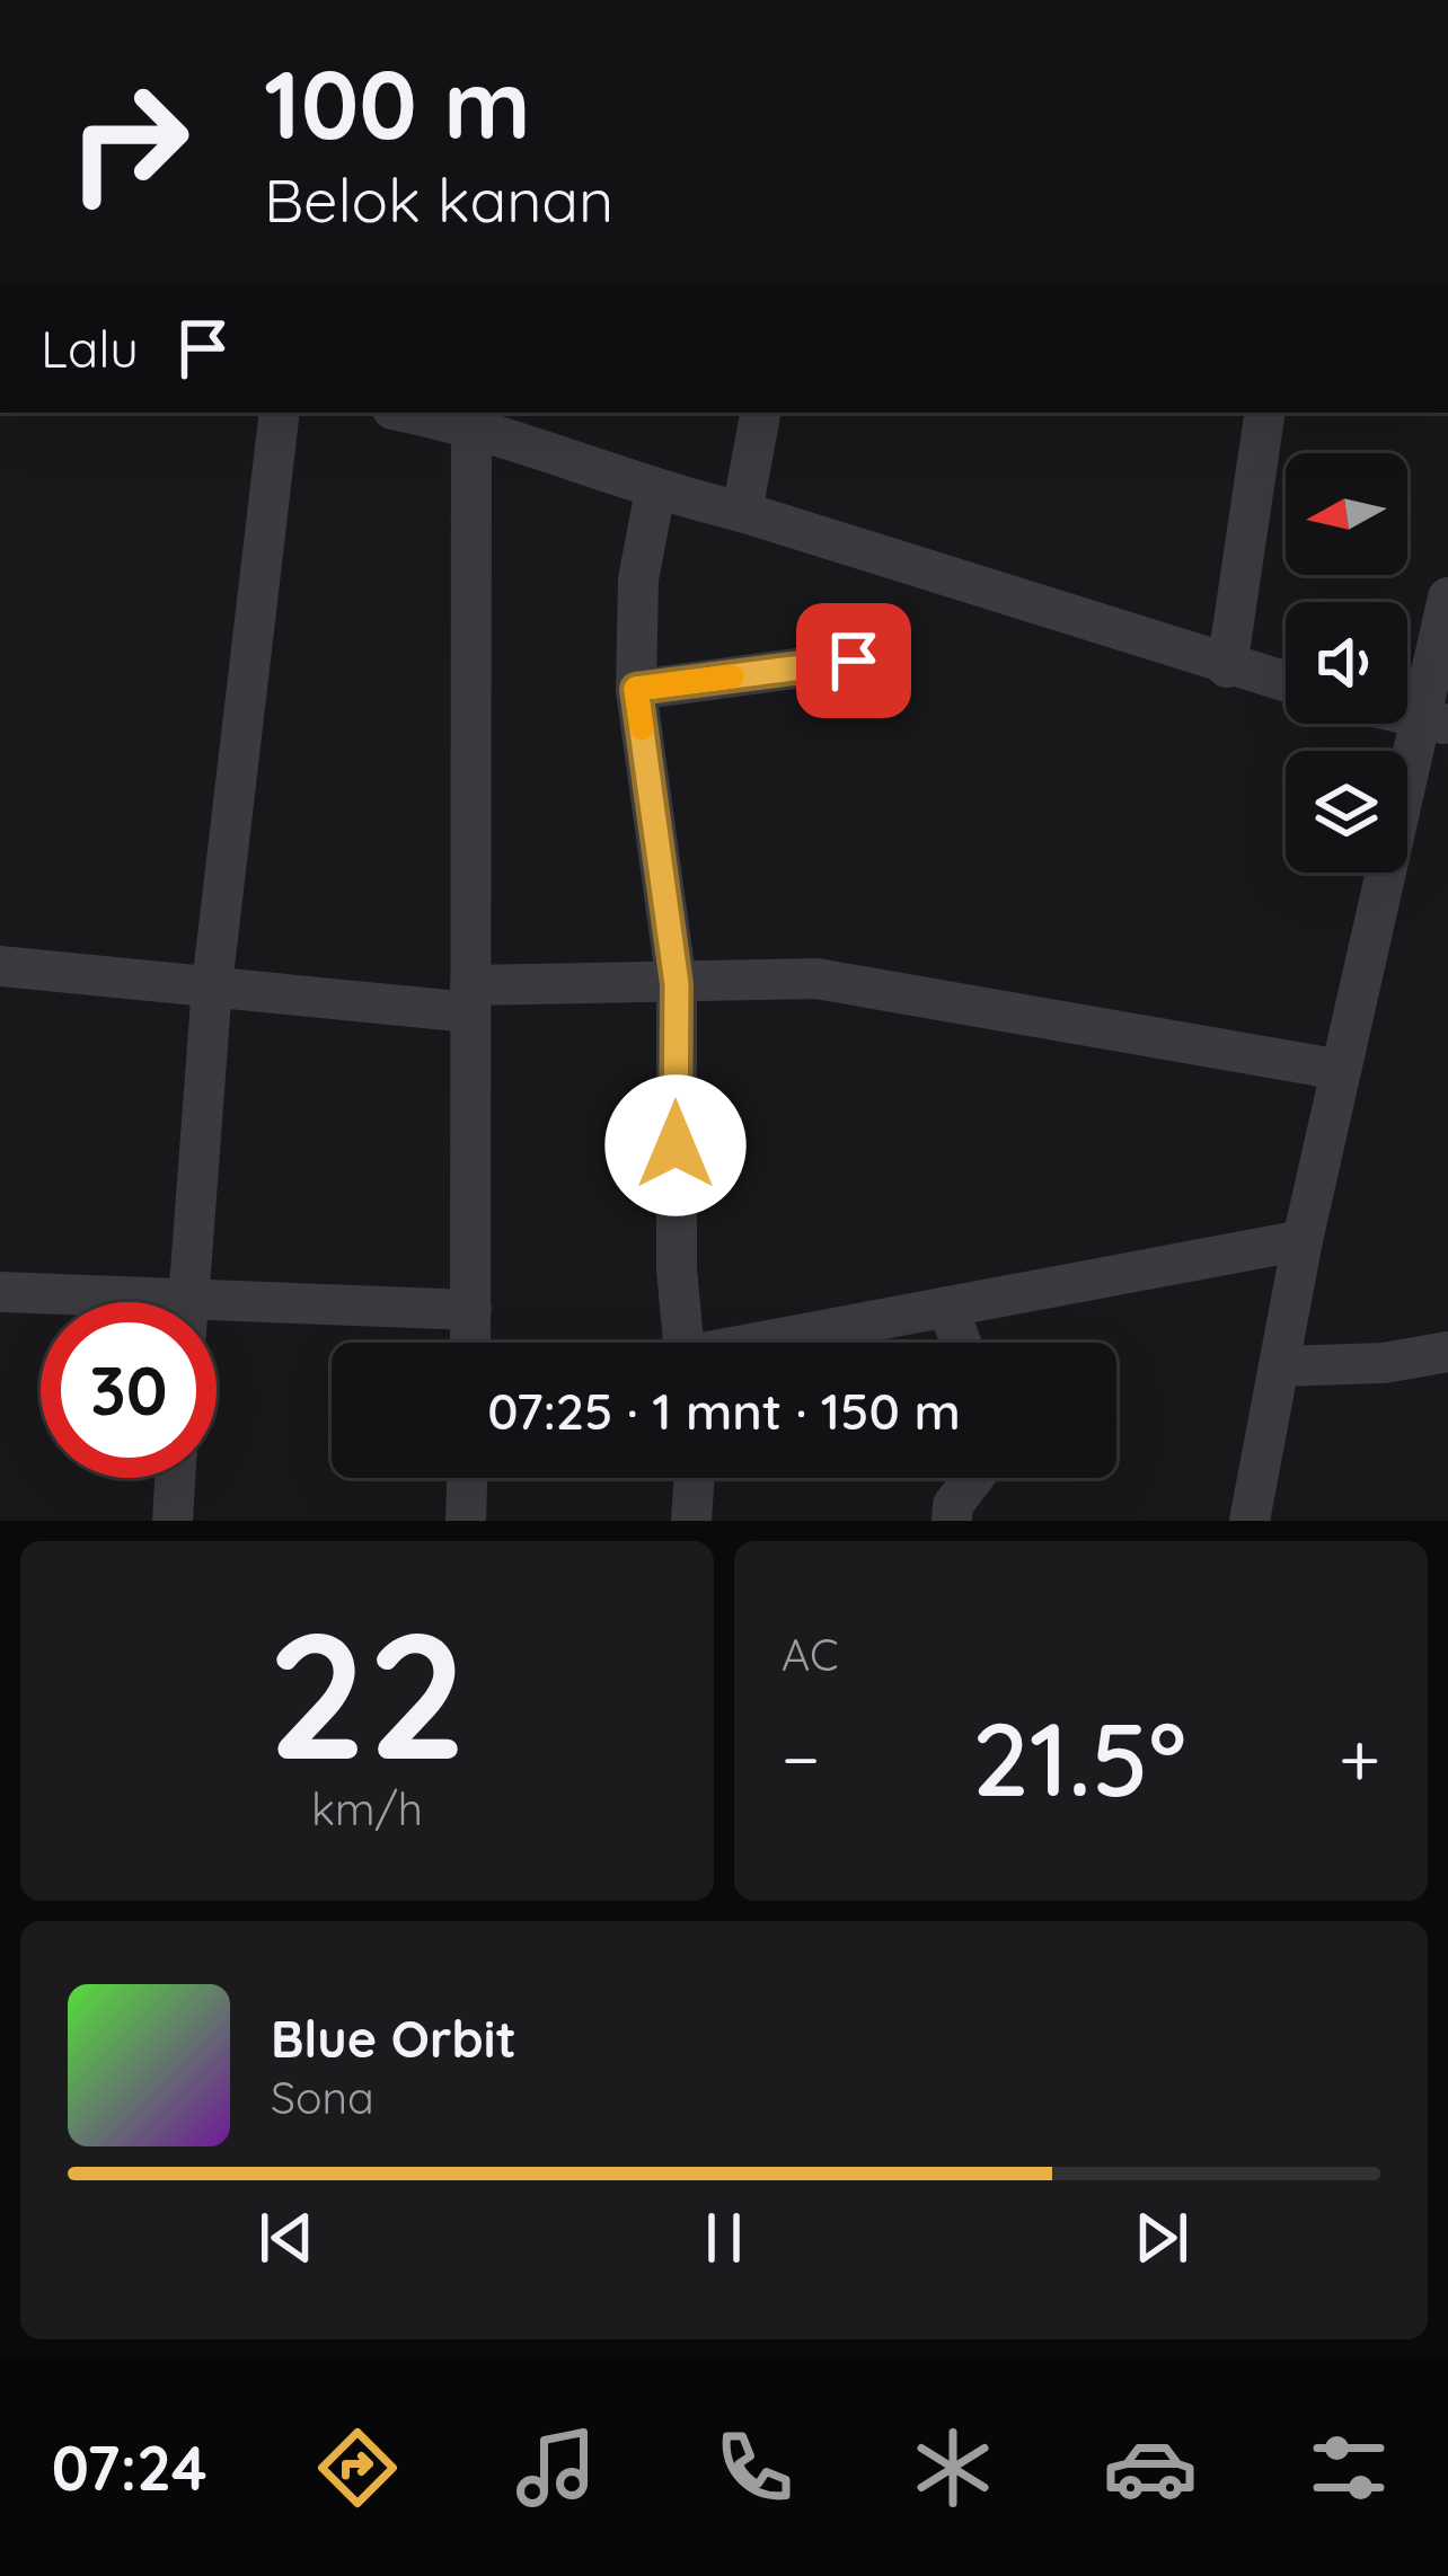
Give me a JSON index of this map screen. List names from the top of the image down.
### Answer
{
  "north": "left",
  "page": {
    "turn": ["100 m", "Belok kanan"],
    "then": "Lalu",
    "limit": "30",
    "trip": "07:25 · 1 mnt · 150 m",
    "tile": [
      ["22", "km/h"],
      "AC"
    ],
    "heat": ["−", "21.5°", "+"],
    "song": ["Blue Orbit", "Sona"],
    "tabs": "07:24"
  }
}
